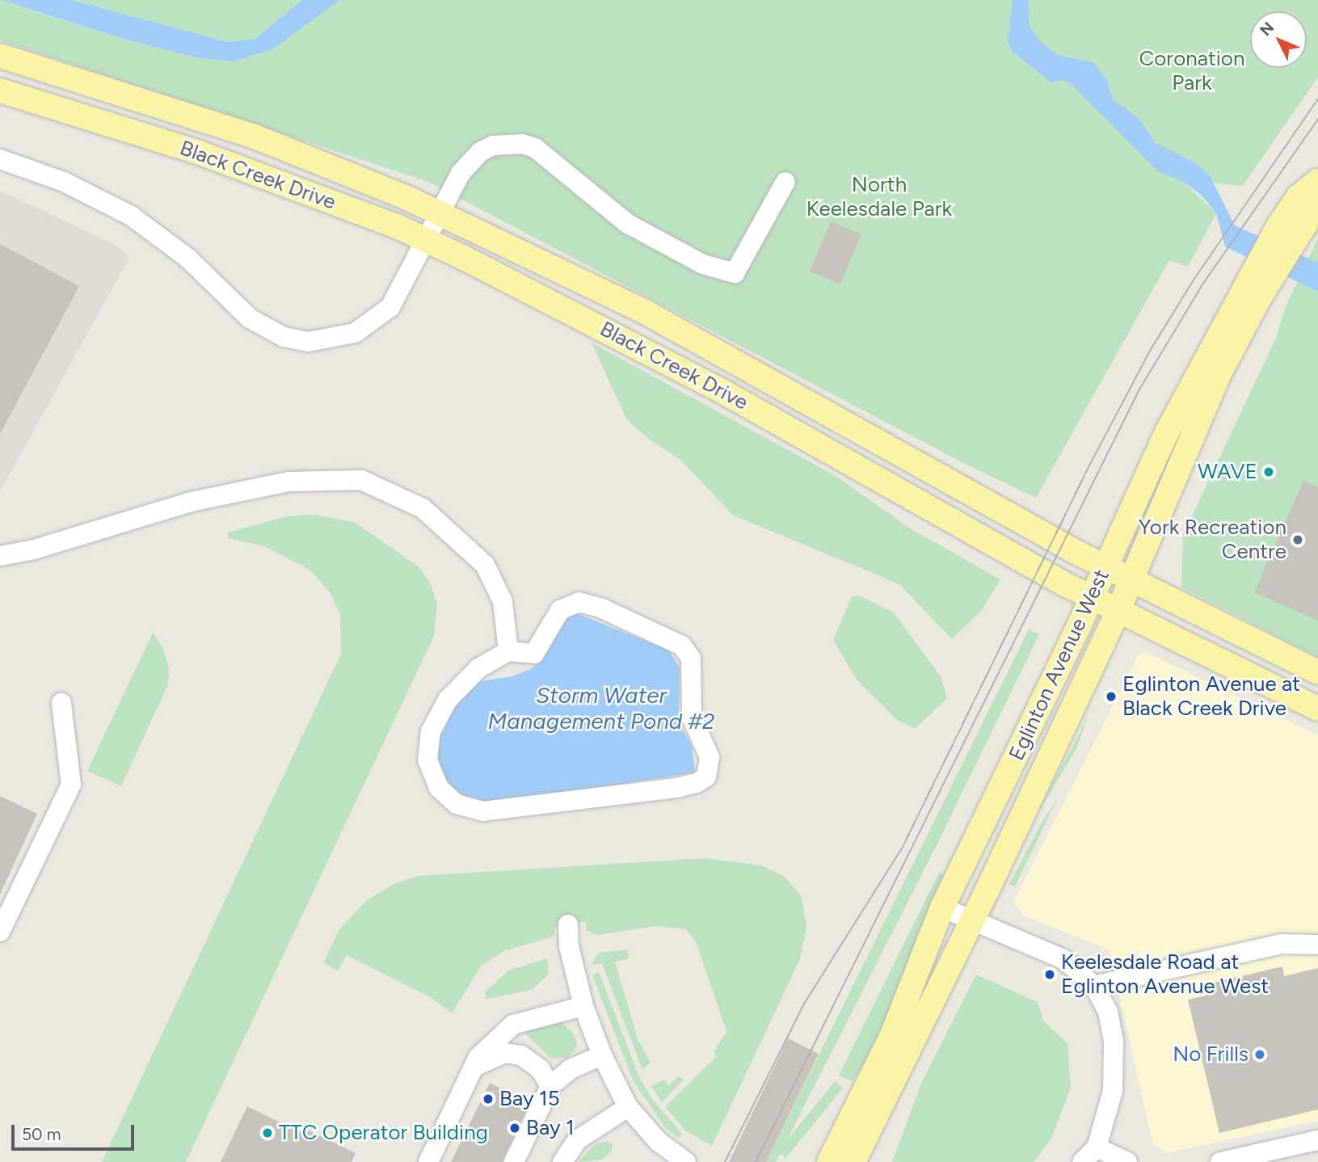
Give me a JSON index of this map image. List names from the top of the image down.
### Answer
{
  "streets": {
    "main road": ["Black Creek Drive", "Eglinton Avenue West"]
  },
  "crossings": [
    ["Black Creek Drive", "Eglinton Avenue West"]
  ],
  "water": ["Storm Water Management Pond #2"],
  "parks": ["Coronation Park", "North Keelesdale Park"],
  "places": [
    "WAVE",
    "York Recreation Centre",
    "Eglinton Avenue at Black Creek Drive",
    "Keelesdale Road at Eglinton Avenue West",
    "No Frills",
    "Bay 15",
    "Bay 1",
    "TTC Operator Building"
  ],
  "scale_bar": "50 m",
  "north": "top left"
}
